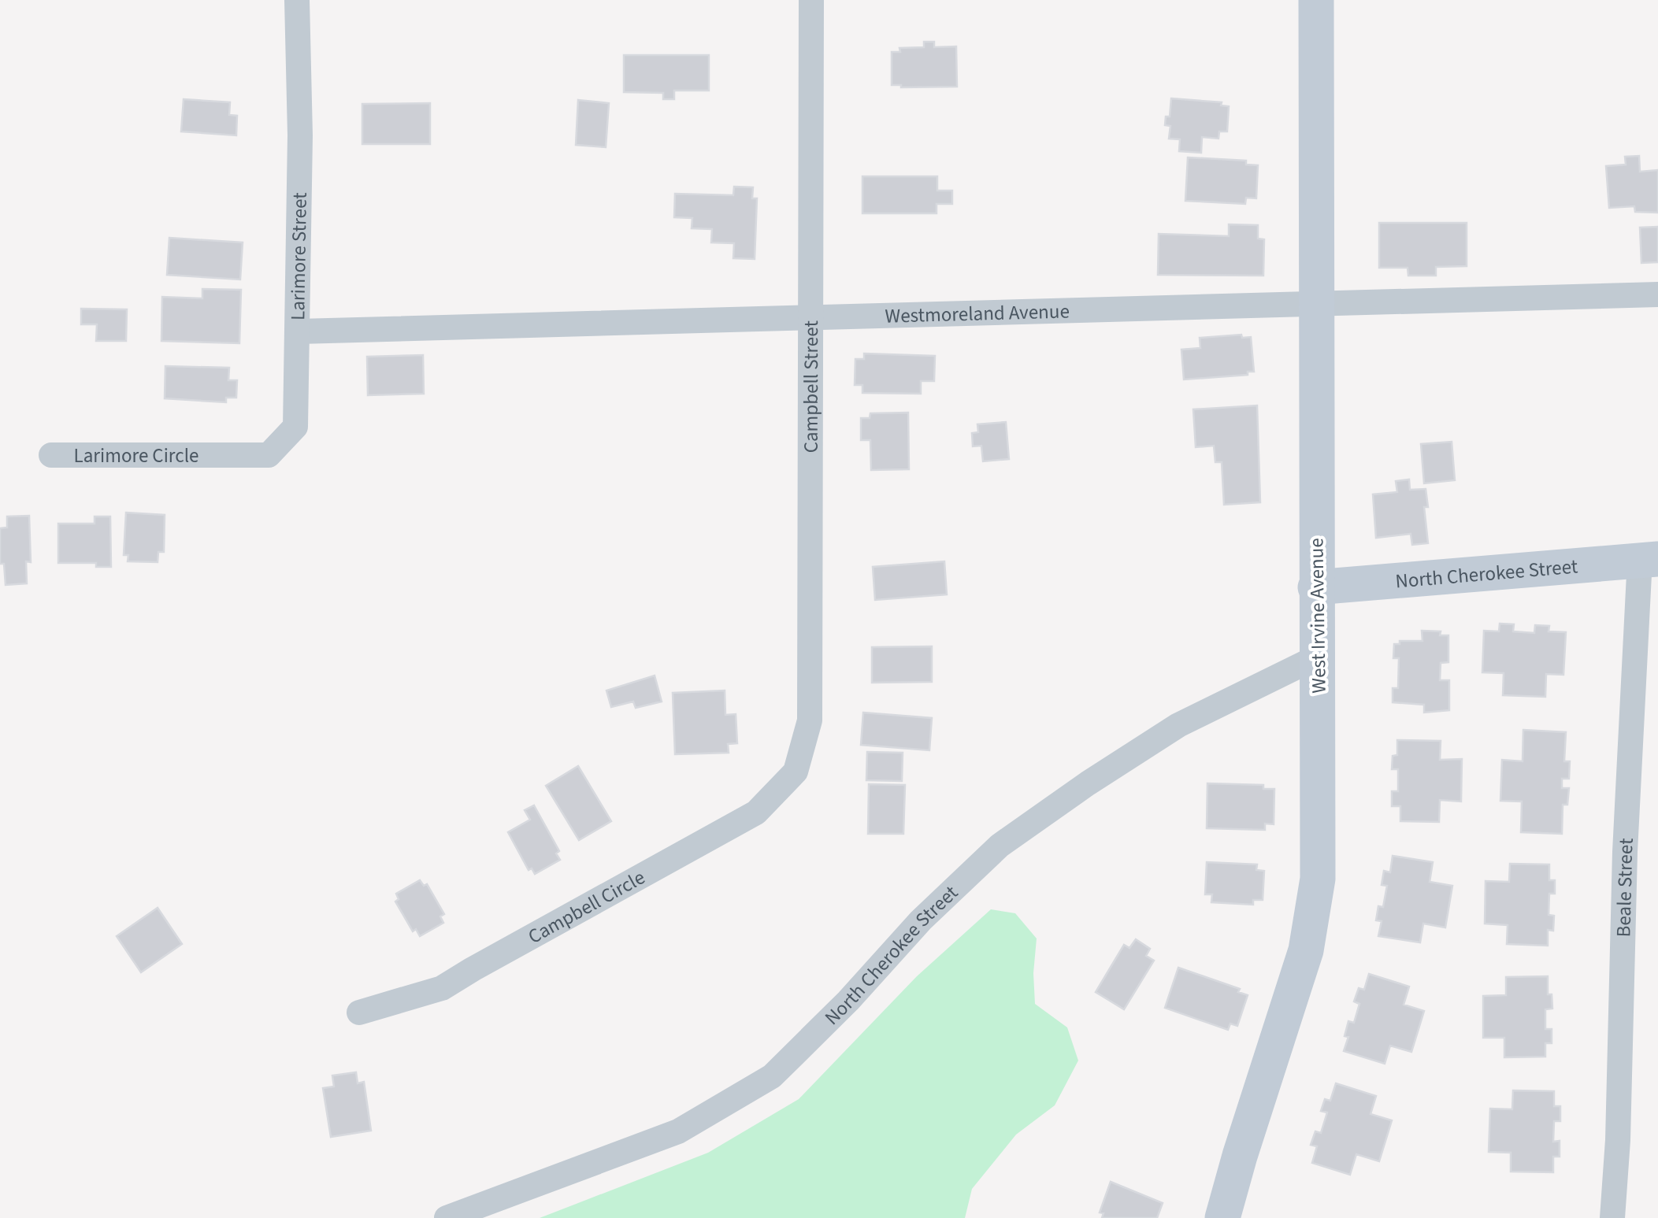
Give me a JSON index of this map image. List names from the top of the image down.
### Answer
{
  "streets": {
    "street": [
      "Larimore Street",
      "Westmoreland Avenue",
      "Campbell Street",
      "Larimore Circle",
      "North Cherokee Street",
      "West Irvine Avenue",
      "Beale Street",
      "Campbell Circle"
    ]
  },
  "crossings": [
    ["Larimore Street", "Westmoreland Avenue"],
    ["Larimore Street", "Larimore Circle"],
    ["Westmoreland Avenue", "Campbell Street"],
    ["Westmoreland Avenue", "West Irvine Avenue"],
    ["Campbell Street", "Campbell Circle"],
    ["North Cherokee Street", "West Irvine Avenue"],
    ["North Cherokee Street", "Beale Street"]
  ]
}
